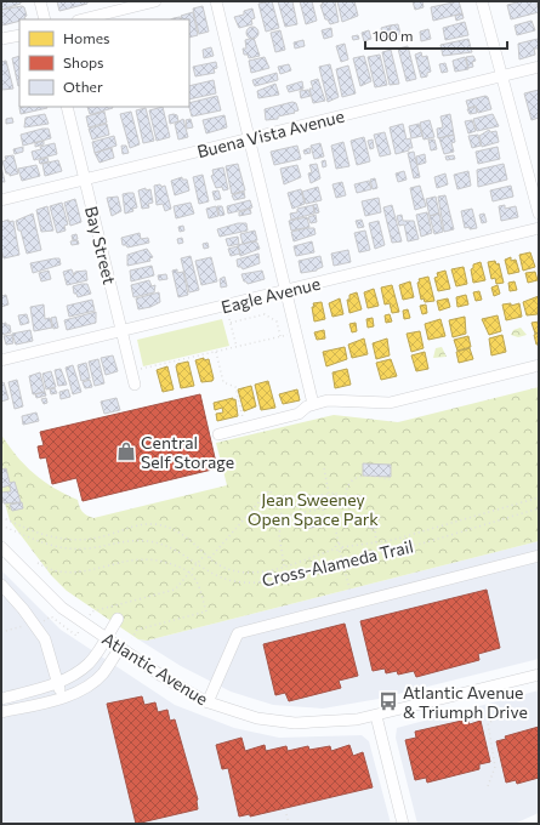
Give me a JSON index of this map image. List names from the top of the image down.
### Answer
{
  "streets": {
    "street": [
      "Buena Vista Avenue",
      "Bay Street",
      "Eagle Avenue",
      "Atlantic Avenue"
    ],
    "path": ["Cross-Alameda Trail"]
  },
  "crossings": [
    ["Buena Vista Avenue", "Bay Street"],
    ["Bay Street", "Eagle Avenue"]
  ],
  "parks": ["Jean Sweeney Open Space Park"],
  "places": {
    "shop": ["Central Self Storage"],
    "bus stop": ["Atlantic Avenue & Triumph Drive"]
  },
  "legend": ["Homes", "Shops", "Other"],
  "scale_bar": "100 m"
}
